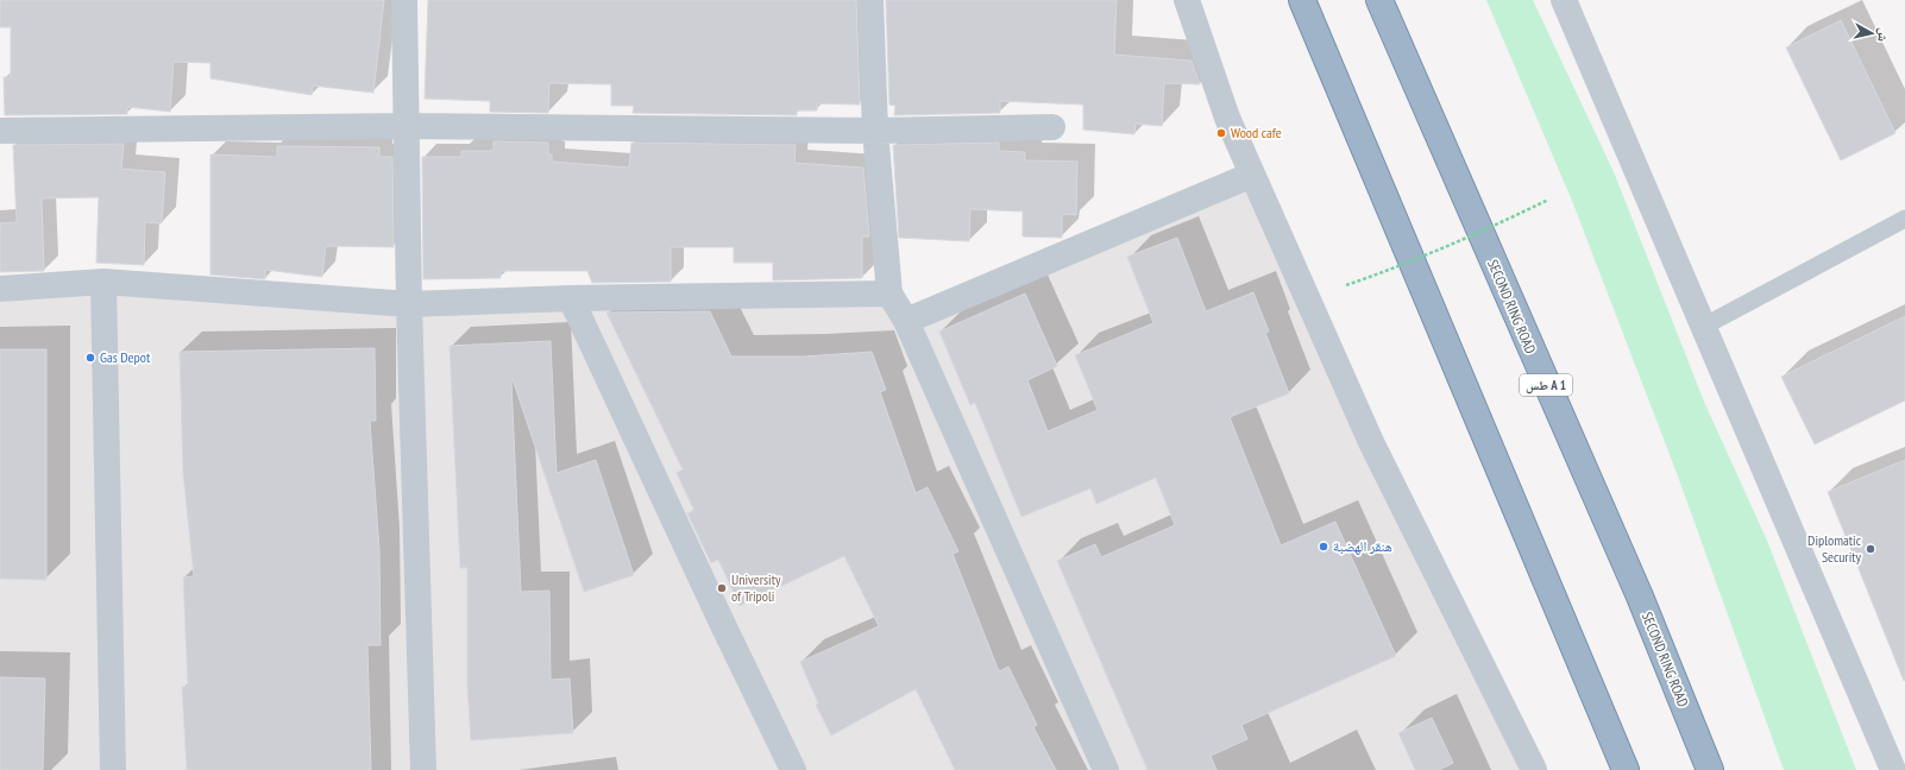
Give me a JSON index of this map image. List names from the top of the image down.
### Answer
{
  "streets": {
    "highway": ["SECOND RING ROAD", "طس A 1"]
  },
  "places": [
    "Wood cafe",
    "Gas Depot",
    "هنقر الهضبة",
    "Diplomatic Security",
    "University of Tripoli"
  ],
  "north": "right"
}
